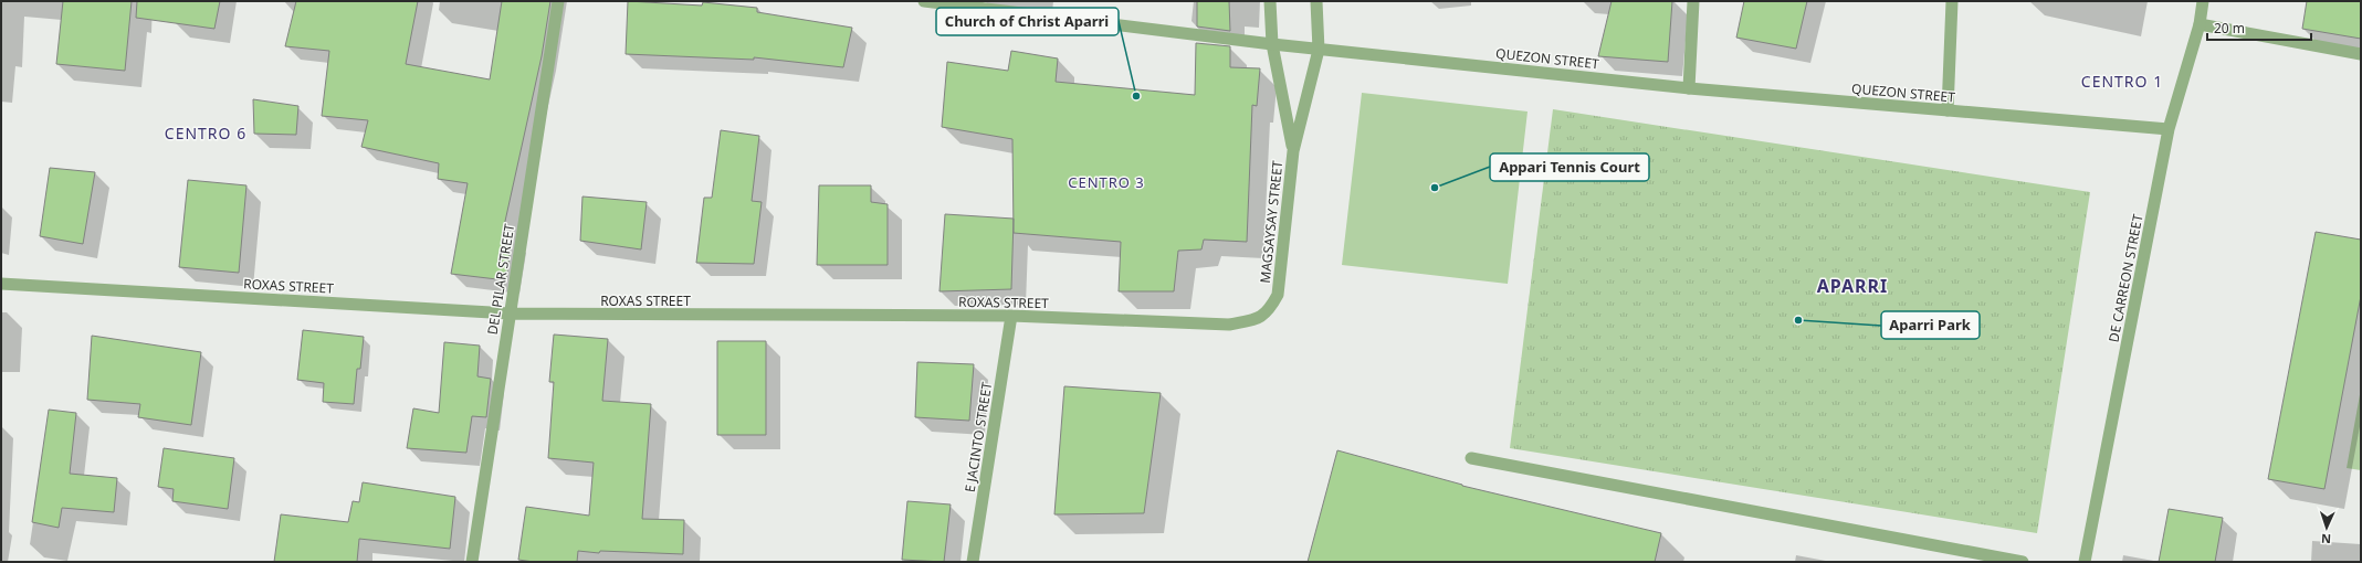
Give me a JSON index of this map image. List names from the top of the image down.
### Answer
{
  "streets": {
    "street": [
      "QUEZON STREET",
      "MAGSAYSAY STREET",
      "DE CARREON STREET",
      "DEL PILAR STREET",
      "ROXAS STREET",
      "E JACINTO STREET"
    ]
  },
  "crossings": [
    ["QUEZON STREET", "MAGSAYSAY STREET"],
    ["QUEZON STREET", "DE CARREON STREET"],
    ["MAGSAYSAY STREET", "ROXAS STREET"],
    ["DEL PILAR STREET", "ROXAS STREET"],
    ["ROXAS STREET", "E JACINTO STREET"]
  ],
  "districts": [
    "CENTRO 1",
    "CENTRO 6",
    "CENTRO 3",
    "APARRI"
  ],
  "places": ["Church of Christ Aparri", "Appari Tennis Court", "Aparri Park"],
  "scale_bar": "20 m",
  "north": "bottom"
}
